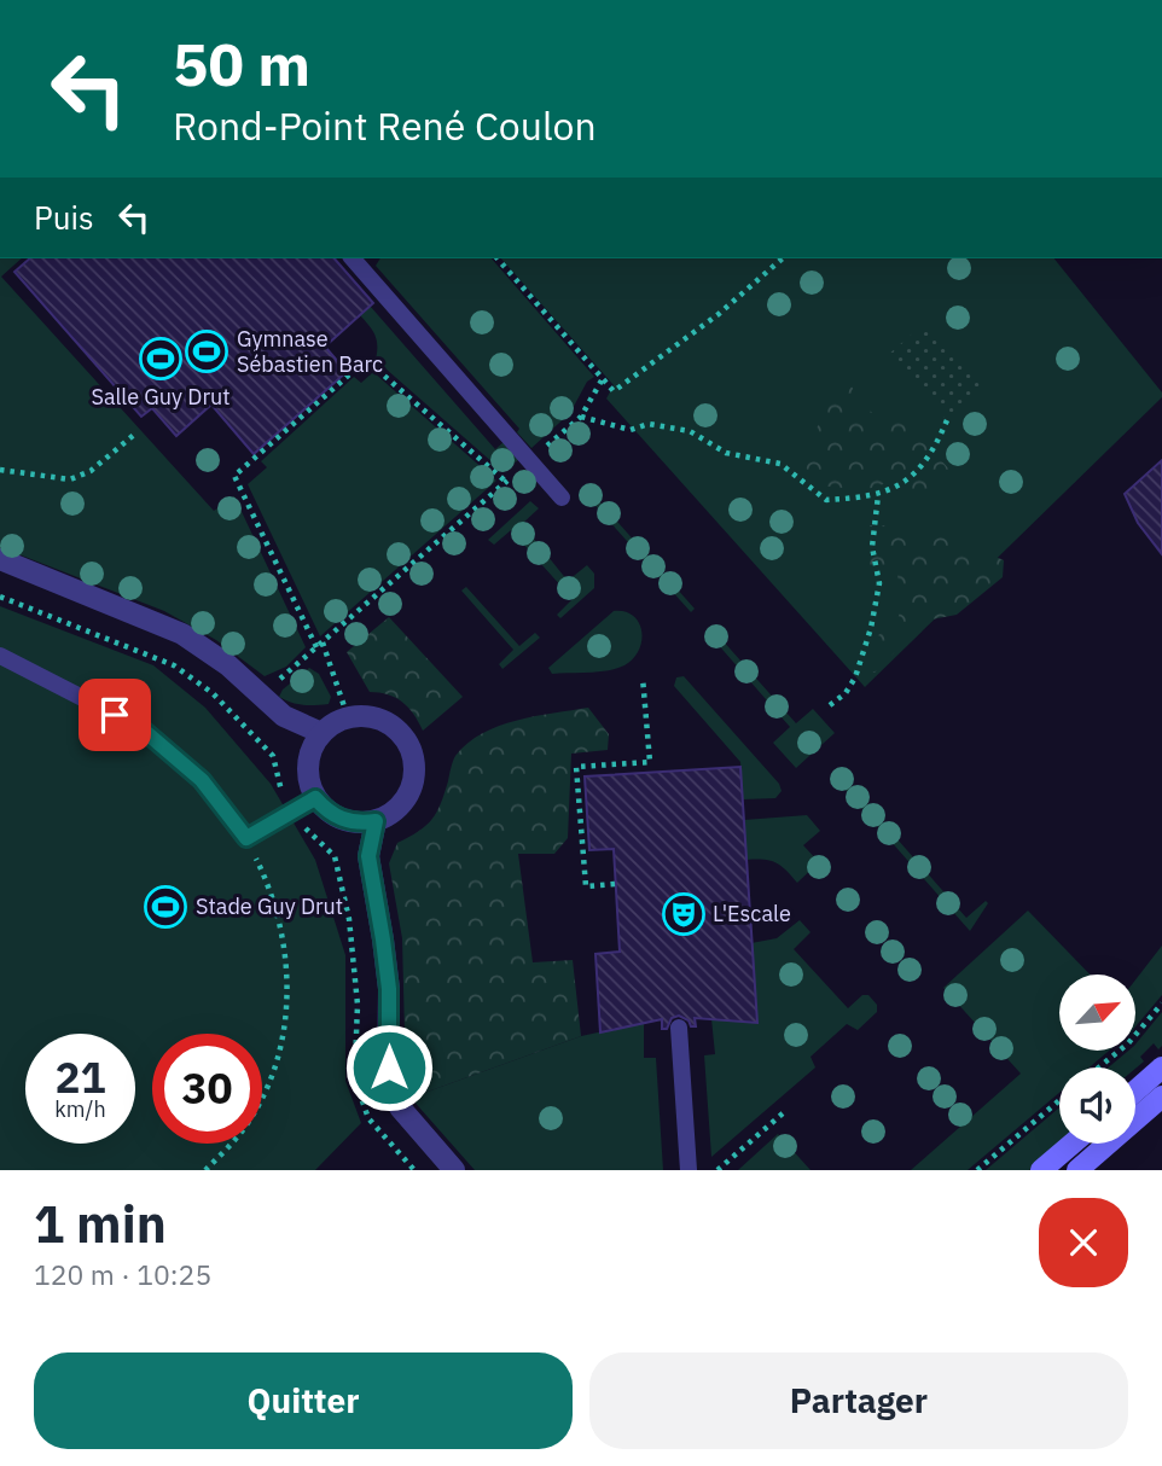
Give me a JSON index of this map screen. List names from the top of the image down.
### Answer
{
  "places": {
    "sports": ["Gymnase Sébastien Barc", "Salle Guy Drut", "Stade Guy Drut"],
    "theatre": ["L'Escale"]
  },
  "north": "top right",
  "page": {
    "turn": ["50 m", "Rond-Point René Coulon"],
    "then": "Puis",
    "speed": "21 km/h",
    "limit": "30",
    "heading": ["1 min", "120 m · 10:25"],
    "buttons": ["Quitter", "Partager"]
  }
}
